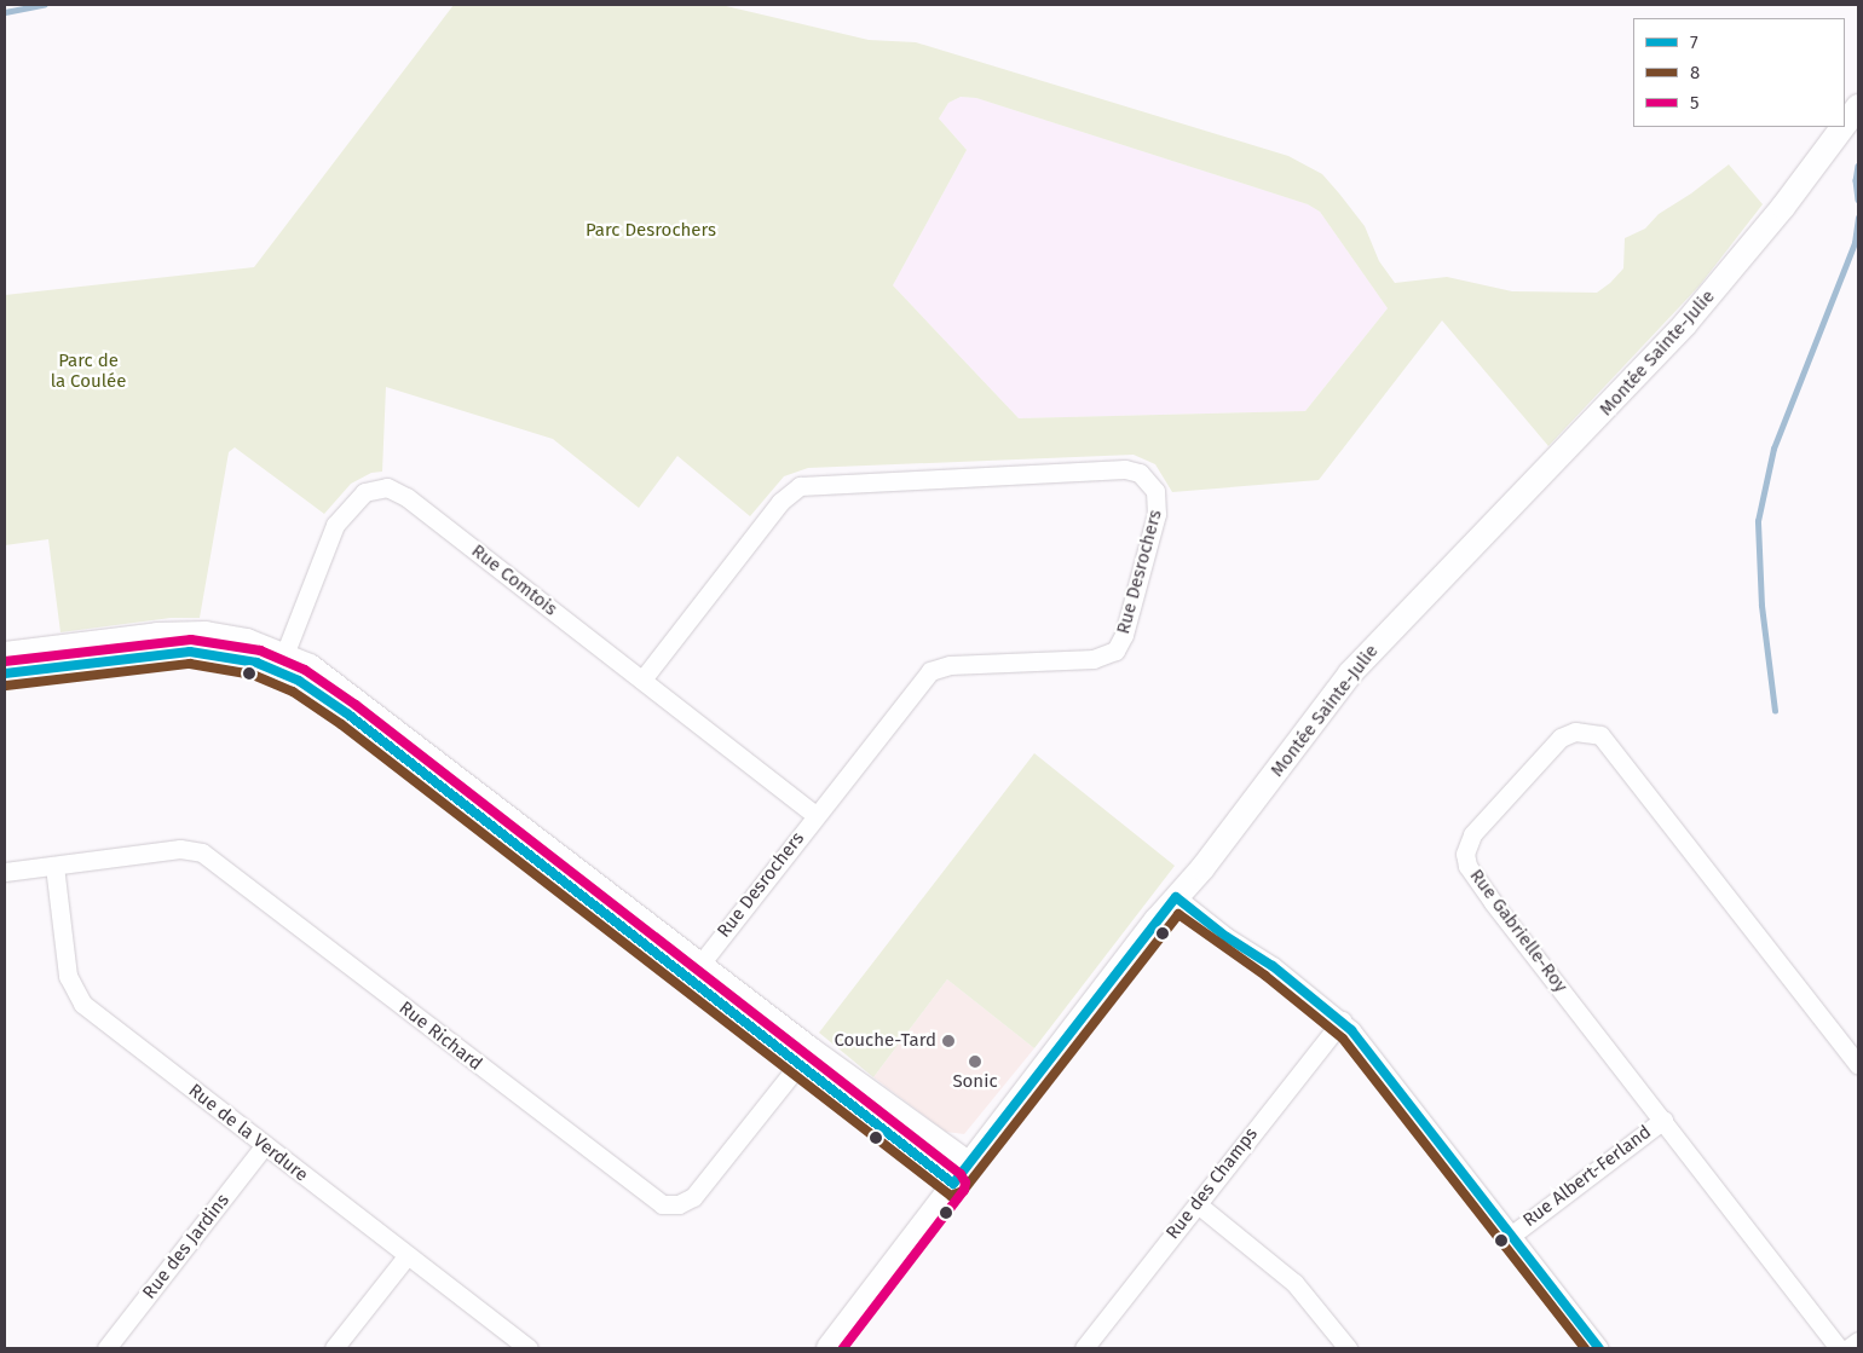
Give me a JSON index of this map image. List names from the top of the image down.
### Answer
{
  "streets": {
    "main road": ["Montée Sainte-Julie"],
    "street": [
      "Rue Desrochers",
      "Rue Comtois",
      "Rue Gabrielle-Roy",
      "Rue Richard",
      "Rue de la Verdure",
      "Rue Albert-Ferland",
      "Rue des Champs",
      "Rue des Jardins"
    ]
  },
  "crossings": [
    ["Rue Desrochers", "Rue Comtois"],
    ["Rue Gabrielle-Roy", "Rue Albert-Ferland"],
    ["Rue Richard", "Rue de la Verdure"],
    ["Rue de la Verdure", "Rue des Jardins"]
  ],
  "parks": ["Parc Desrochers", "Parc de la Coulée"],
  "places": ["Couche-Tard", "Sonic"],
  "lines": ["transit line 5", "transit line 7", "transit line 8"],
  "legend": ["7", "8", "5"]
}
